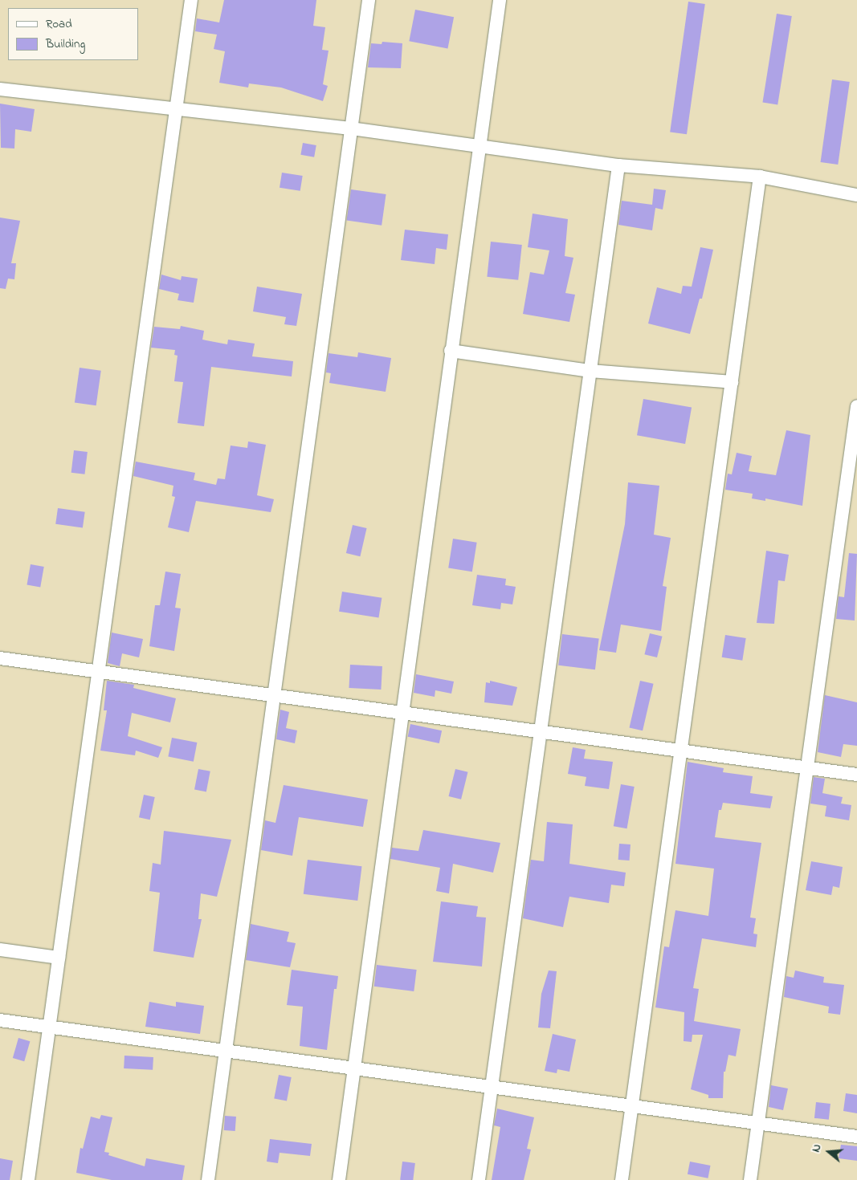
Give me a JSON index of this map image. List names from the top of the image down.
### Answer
{
  "legend": ["Road", "Building"],
  "north": "left"
}
